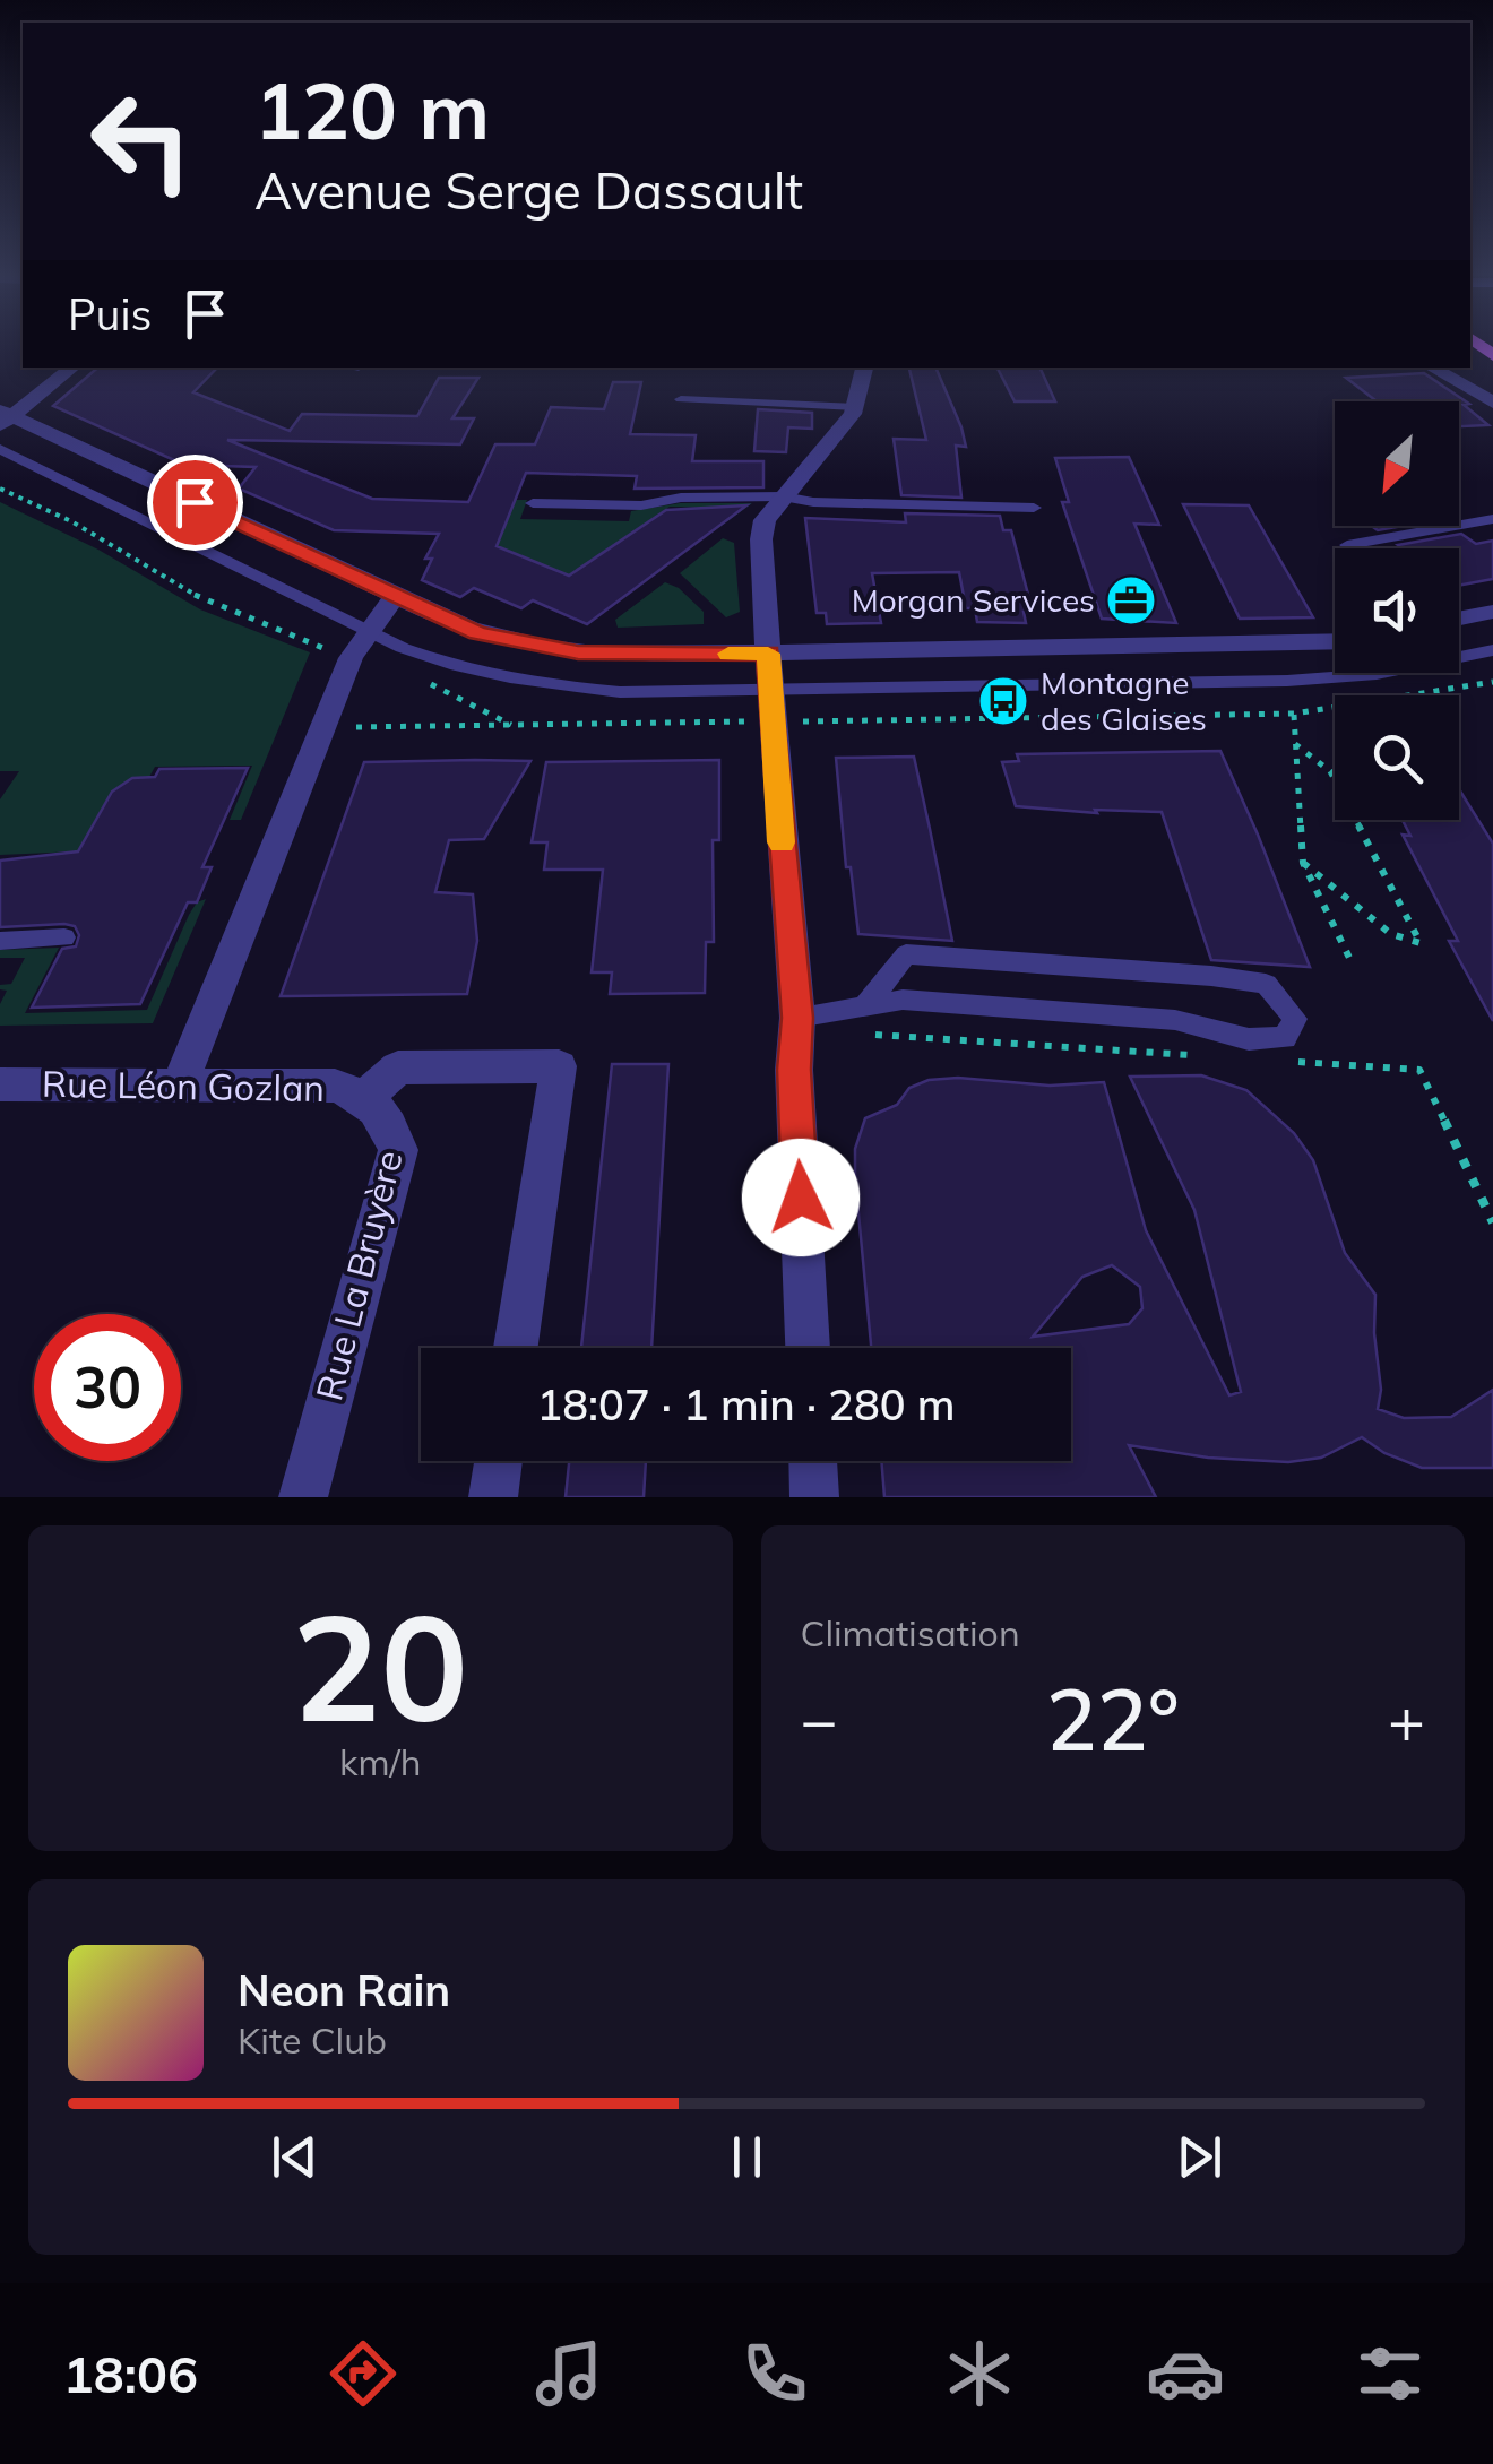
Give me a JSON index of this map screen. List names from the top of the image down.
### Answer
{
  "streets": {
    "street": ["Rue Léon Gozlan", "Rue La Bruyère"]
  },
  "crossings": [
    ["Rue Léon Gozlan", "Rue La Bruyère"]
  ],
  "places": {
    "office": ["Morgan Services"],
    "bus stop": ["Montagne des Glaises"]
  },
  "north": "bottom left",
  "page": {
    "turn": ["120 m", "Avenue Serge Dassault"],
    "then": "Puis",
    "limit": "30",
    "trip": "18:07 · 1 min · 280 m",
    "tile": [
      ["20", "km/h"],
      "Climatisation"
    ],
    "heat": ["−", "22°", "+"],
    "song": ["Neon Rain", "Kite Club"],
    "tabs": "18:06"
  }
}
